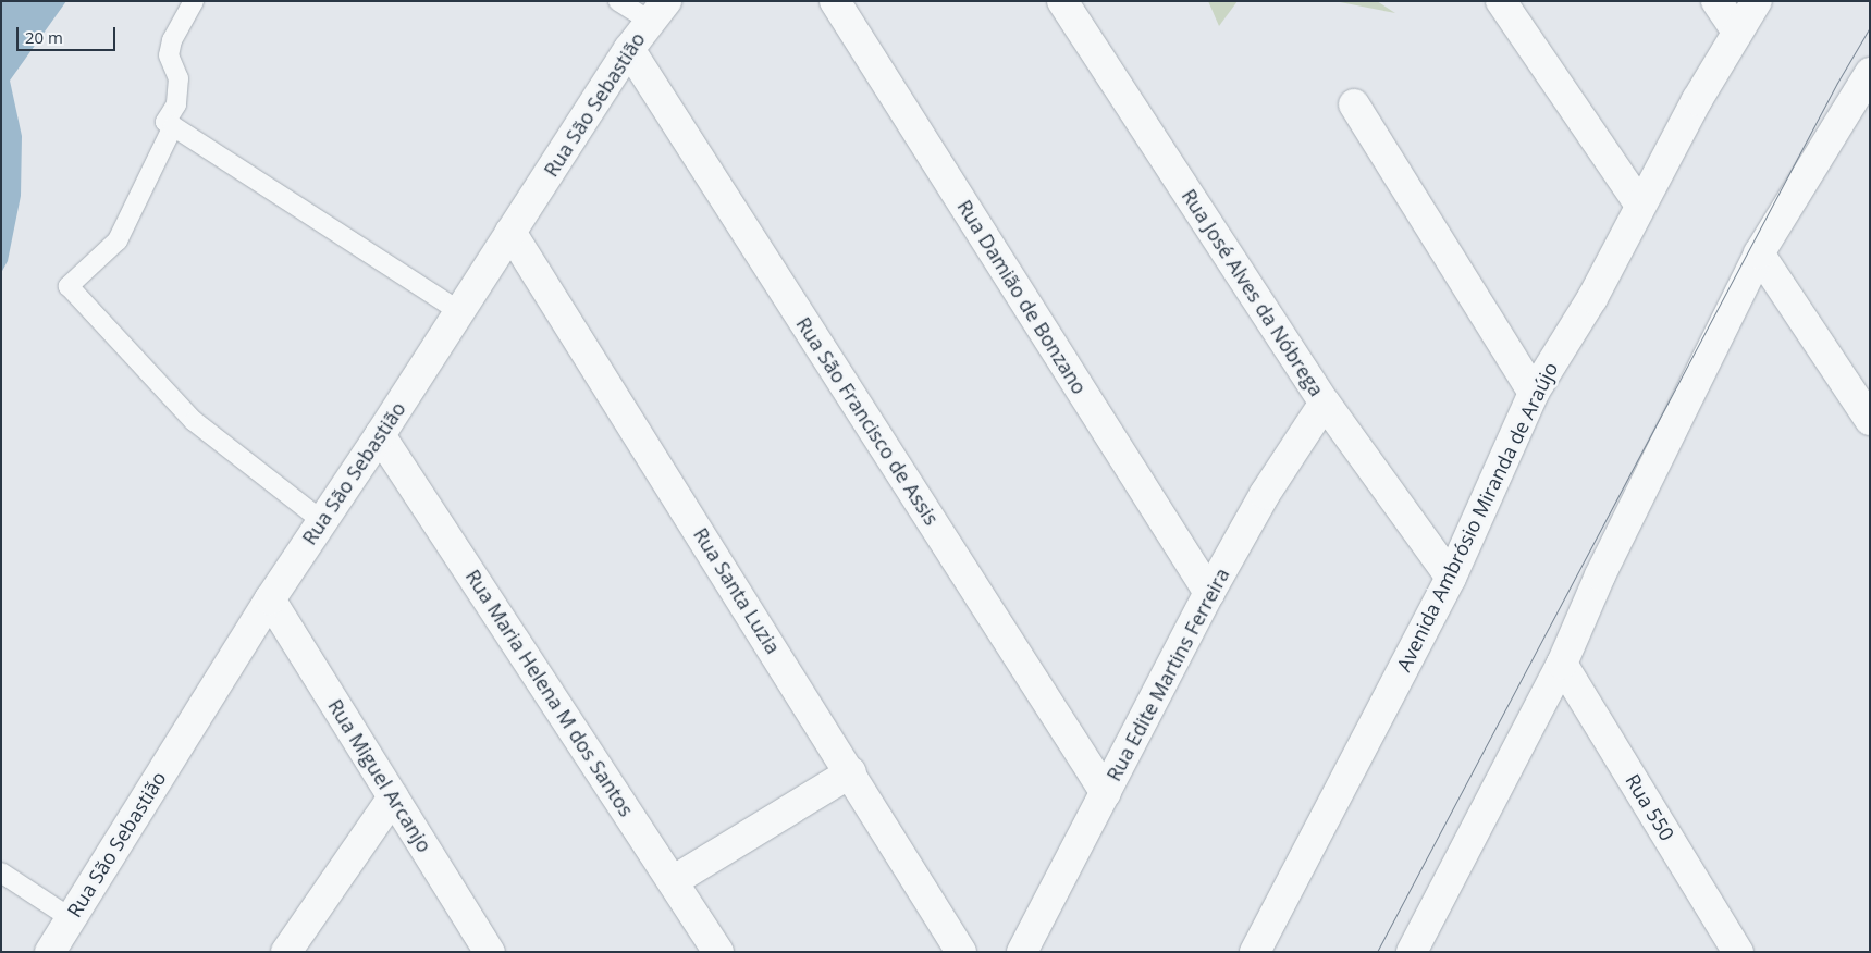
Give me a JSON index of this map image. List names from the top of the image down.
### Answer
{
  "streets": {
    "street": [
      "Rua São Sebastião",
      "Rua José Alves da Nóbrega",
      "Rua Damião de Bonzano",
      "Rua São Francisco de Assis",
      "Avenida Ambrósio Miranda de Araújo",
      "Rua Santa Luzia",
      "Rua Edite Martins Ferreira",
      "Rua Maria Helena M dos Santos",
      "Rua Miguel Arcanjo",
      "Rua 550"
    ]
  },
  "crossings": [
    ["Rua São Sebastião", "Rua São Francisco de Assis"],
    ["Rua São Sebastião", "Rua Santa Luzia"],
    ["Rua São Sebastião", "Rua Maria Helena M dos Santos"],
    ["Rua São Sebastião", "Rua Miguel Arcanjo"],
    ["Rua José Alves da Nóbrega", "Avenida Ambrósio Miranda de Araújo"],
    ["Rua José Alves da Nóbrega", "Rua Edite Martins Ferreira"],
    ["Rua Damião de Bonzano", "Rua Edite Martins Ferreira"],
    ["Rua São Francisco de Assis", "Rua Edite Martins Ferreira"]
  ],
  "scale_bar": "20 m"
}
